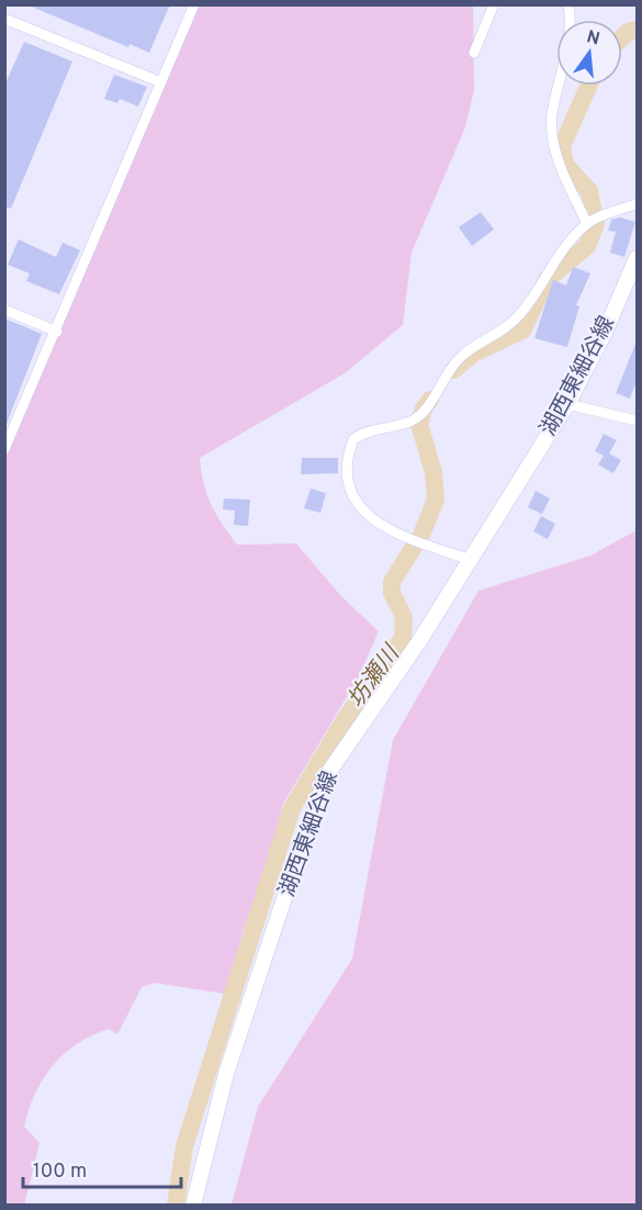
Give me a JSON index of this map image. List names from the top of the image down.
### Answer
{
  "streets": {
    "main road": ["湖西東細谷線"]
  },
  "water": ["坊瀬川"],
  "scale_bar": "100 m",
  "north": "top"
}
